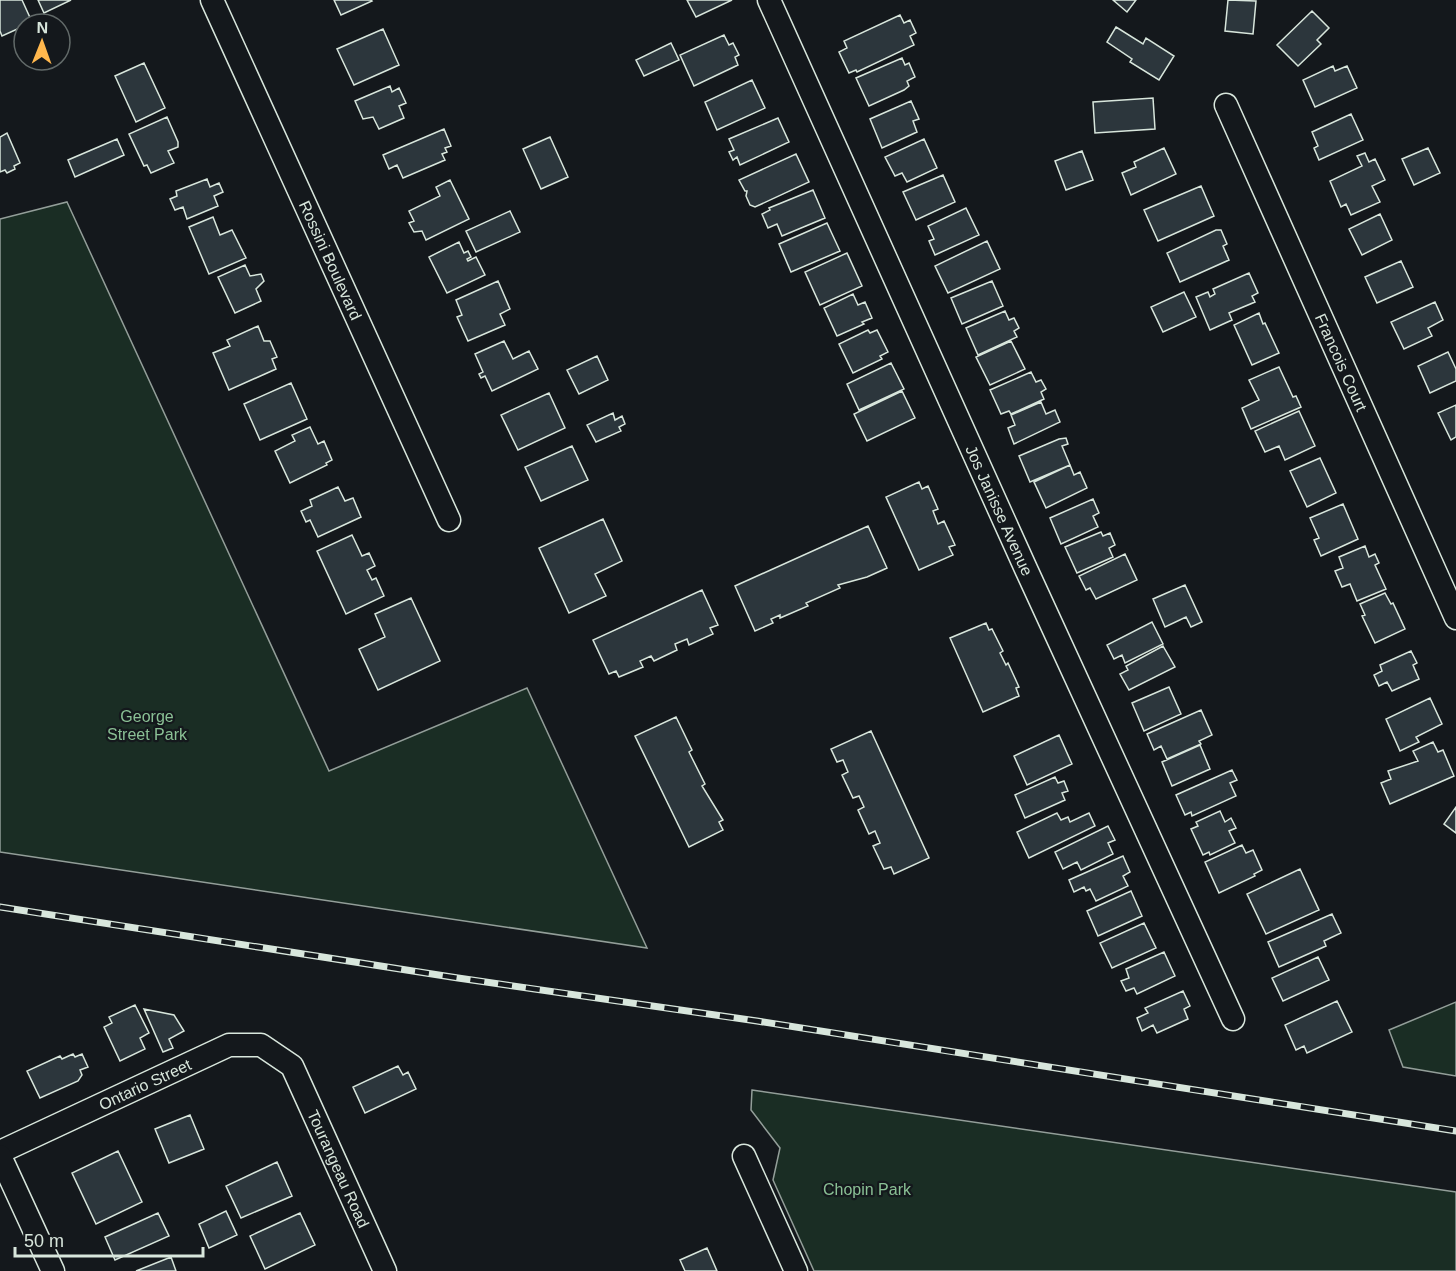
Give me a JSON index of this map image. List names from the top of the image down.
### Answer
{
  "streets": {
    "street": [
      "Rossini Boulevard",
      "Francois Court",
      "Jos Janisse Avenue",
      "Ontario Street",
      "Tourangeau Road"
    ]
  },
  "crossings": [
    ["Ontario Street", "Tourangeau Road"]
  ],
  "parks": ["George Street Park", "Chopin Park"],
  "scale_bar": "50 m",
  "north": "top"
}
